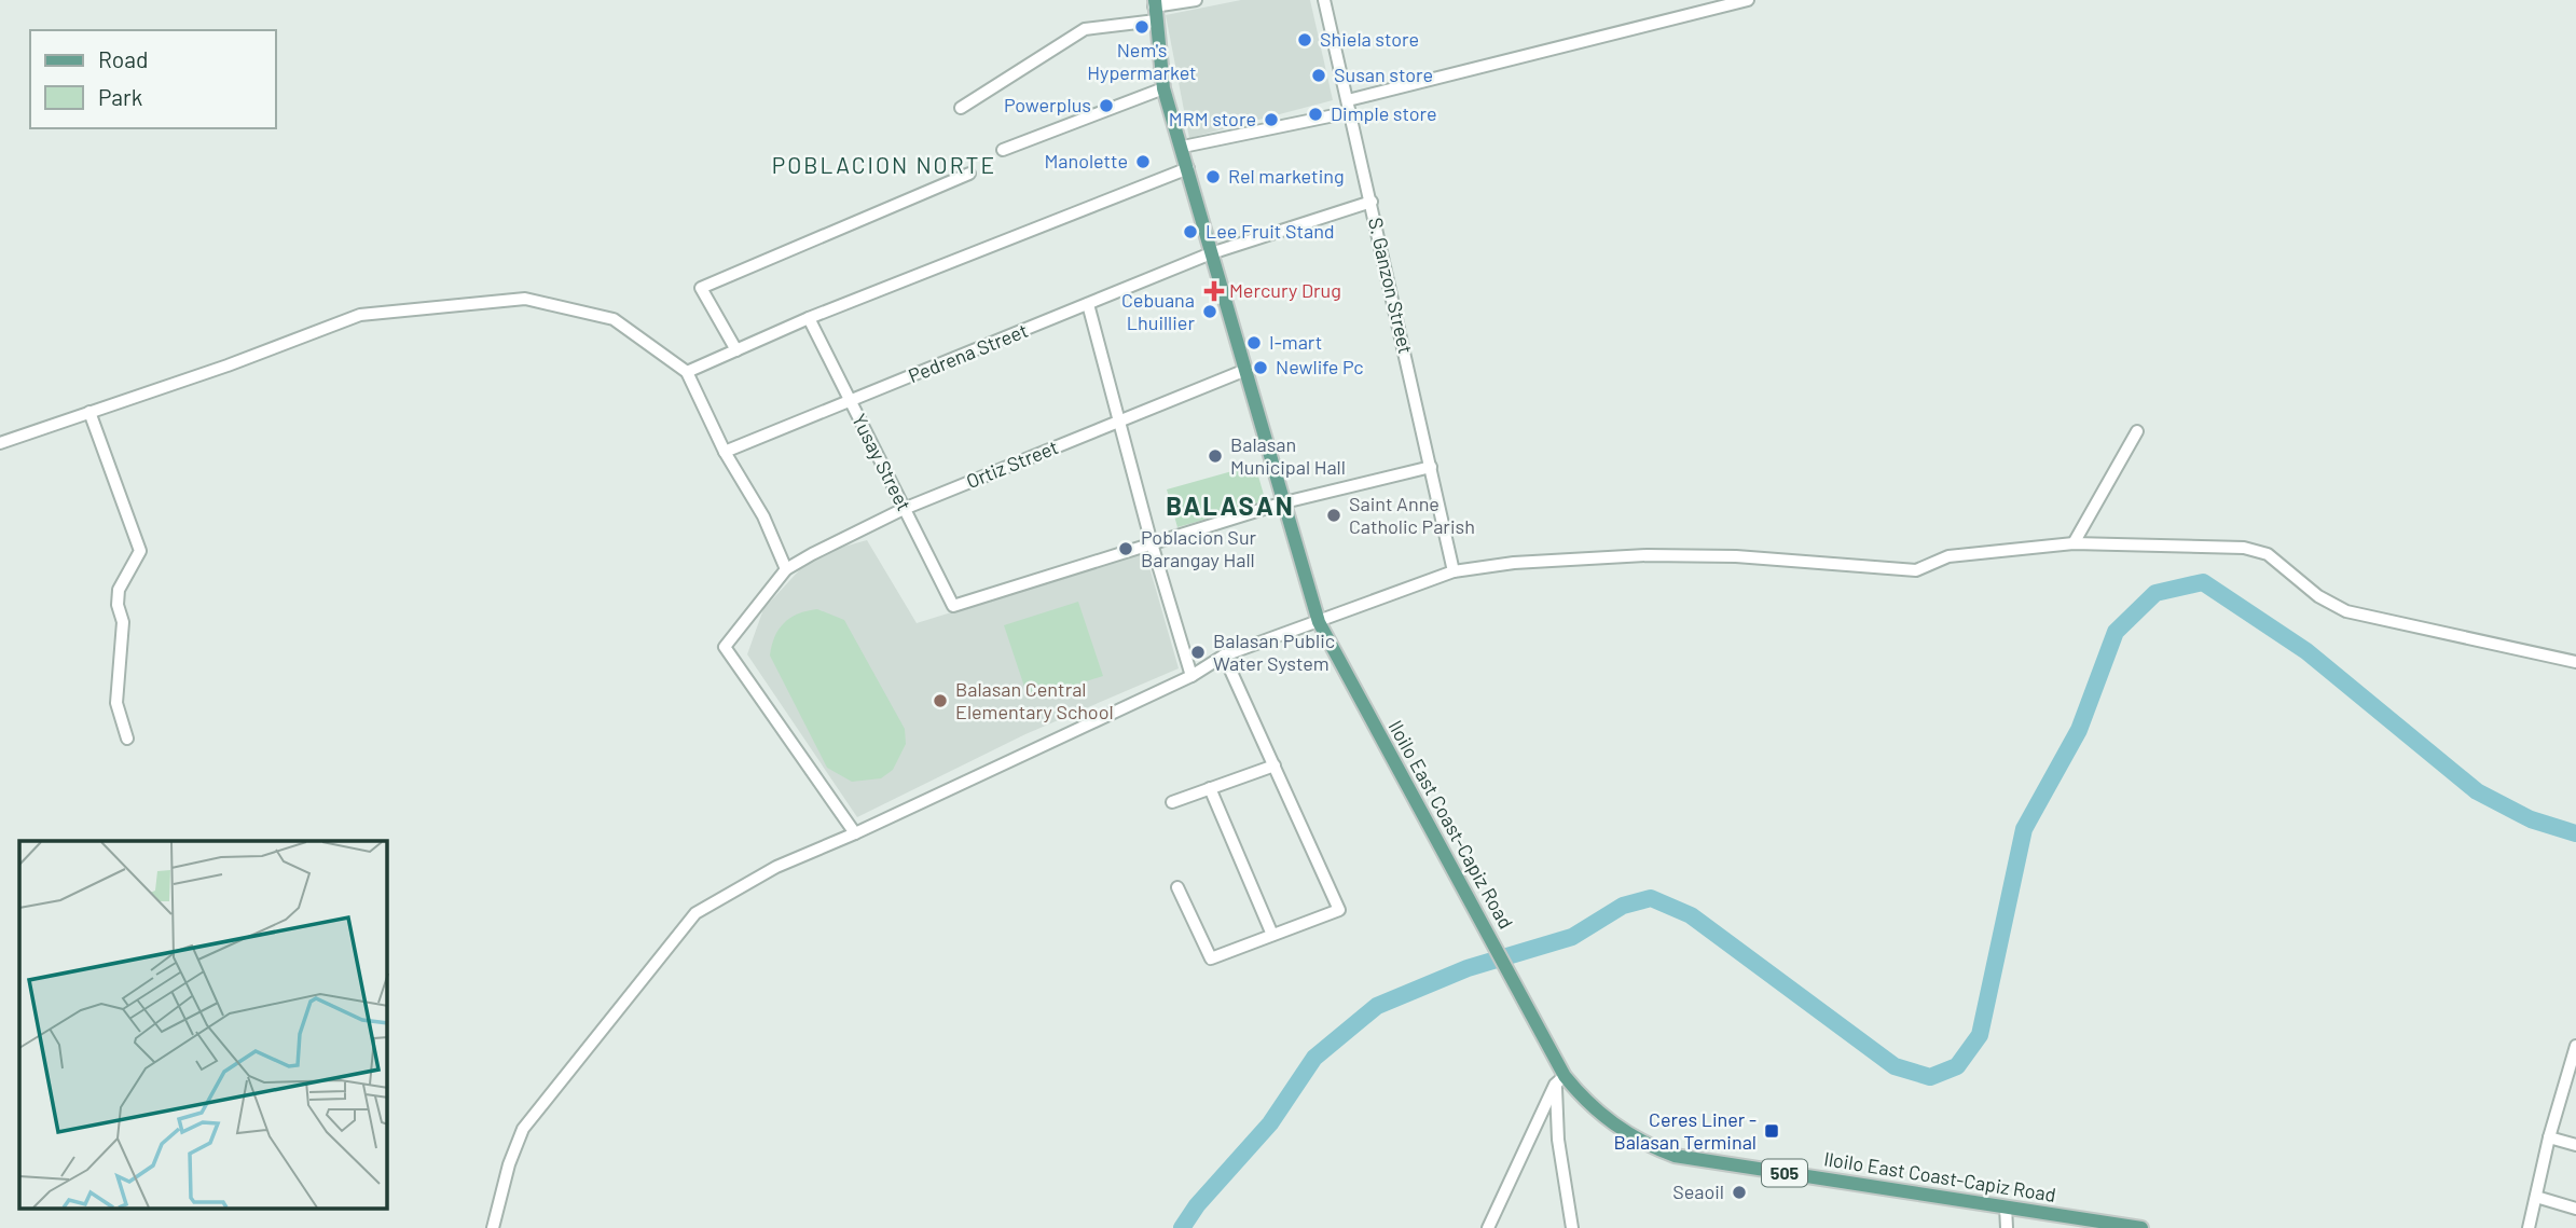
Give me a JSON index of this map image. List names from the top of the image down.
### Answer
{
  "streets": {
    "main road": ["Iloilo East Coast-Capiz Road", "505"],
    "street": [
      "S. Ganzon Street",
      "Pedrena Street",
      "Yusay Street",
      "Ortiz Street"
    ]
  },
  "crossings": [
    ["S. Ganzon Street", "Pedrena Street"],
    ["Pedrena Street", "Yusay Street"],
    ["Pedrena Street", "Iloilo East Coast-Capiz Road"],
    ["Yusay Street", "Ortiz Street"],
    ["Ortiz Street", "Iloilo East Coast-Capiz Road"]
  ],
  "districts": ["POBLACION NORTE", "BALASAN"],
  "places": {
    "other": [
      "Nem's Hypermarket",
      "Shiela store",
      "Susan store",
      "Powerplus",
      "Dimple store",
      "MRM store",
      "Manolette",
      "Rel marketing",
      "Lee Fruit Stand",
      "Cebuana Lhuillier",
      "I-mart",
      "Newlife Pc",
      "Balasan Municipal Hall",
      "Saint Anne Catholic Parish",
      "Poblacion Sur Barangay Hall",
      "Balasan Public Water System",
      "Balasan Central Elementary School",
      "Seaoil"
    ],
    "health": ["Mercury Drug"],
    "transit": ["Ceres Liner - Balasan Terminal"]
  },
  "legend": ["Road", "Park"]
}
